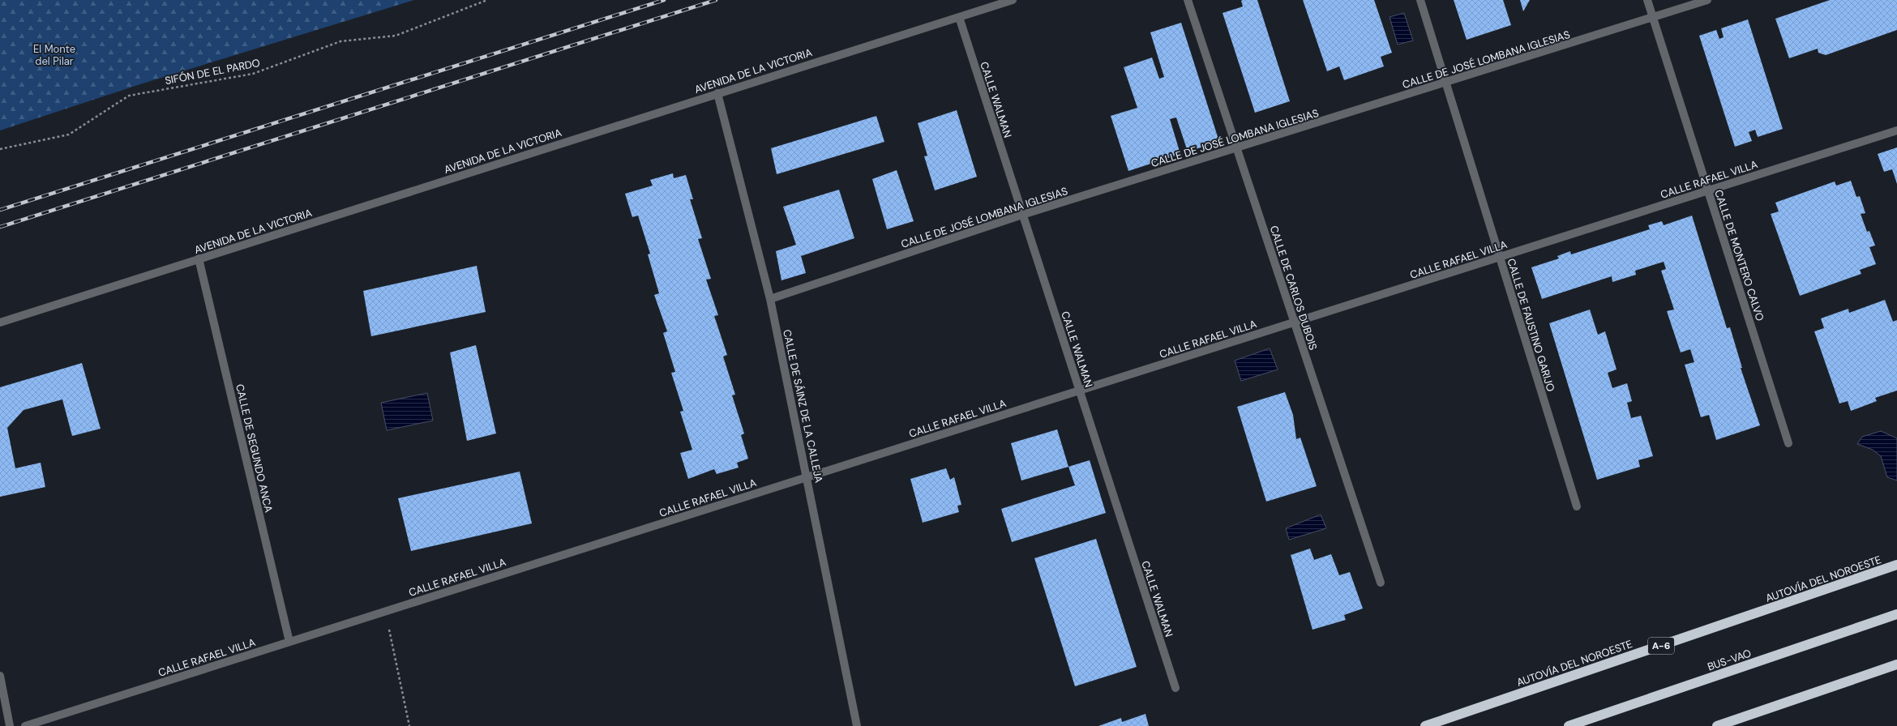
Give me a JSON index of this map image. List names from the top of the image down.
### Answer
{
  "streets": {
    "highway": ["AUTOVÍA DEL NOROESTE", "A-6", "BUS-VAO"],
    "street": [
      "CALLE DE JOSÉ LOMBANA IGLESIAS",
      "AVENIDA DE LA VICTORIA",
      "CALLE WALMAN",
      "CALLE RAFAEL VILLA",
      "CALLE DE MONTERO CALVO",
      "CALLE DE CARLOS DUBOIS",
      "CALLE DE FAUSTINO GARIJO",
      "CALLE DE SÁINZ DE LA CALLEJA",
      "CALLE DE SEGUNDO ANCA"
    ],
    "path": ["SIFÓN DE EL PARDO"]
  },
  "crossings": [
    ["CALLE DE JOSÉ LOMBANA IGLESIAS", "CALLE WALMAN"],
    ["CALLE DE JOSÉ LOMBANA IGLESIAS", "CALLE DE MONTERO CALVO"],
    ["CALLE DE JOSÉ LOMBANA IGLESIAS", "CALLE DE CARLOS DUBOIS"],
    ["CALLE DE JOSÉ LOMBANA IGLESIAS", "CALLE DE FAUSTINO GARIJO"],
    ["CALLE DE JOSÉ LOMBANA IGLESIAS", "CALLE DE SÁINZ DE LA CALLEJA"],
    ["AVENIDA DE LA VICTORIA", "CALLE WALMAN"],
    ["AVENIDA DE LA VICTORIA", "CALLE DE SÁINZ DE LA CALLEJA"],
    ["AVENIDA DE LA VICTORIA", "CALLE DE SEGUNDO ANCA"],
    ["CALLE WALMAN", "CALLE RAFAEL VILLA"],
    ["CALLE RAFAEL VILLA", "CALLE DE MONTERO CALVO"],
    ["CALLE RAFAEL VILLA", "CALLE DE CARLOS DUBOIS"],
    ["CALLE RAFAEL VILLA", "CALLE DE FAUSTINO GARIJO"],
    ["CALLE RAFAEL VILLA", "CALLE DE SÁINZ DE LA CALLEJA"],
    ["CALLE RAFAEL VILLA", "CALLE DE SEGUNDO ANCA"]
  ],
  "parks": ["El Monte del Pilar"]
}
